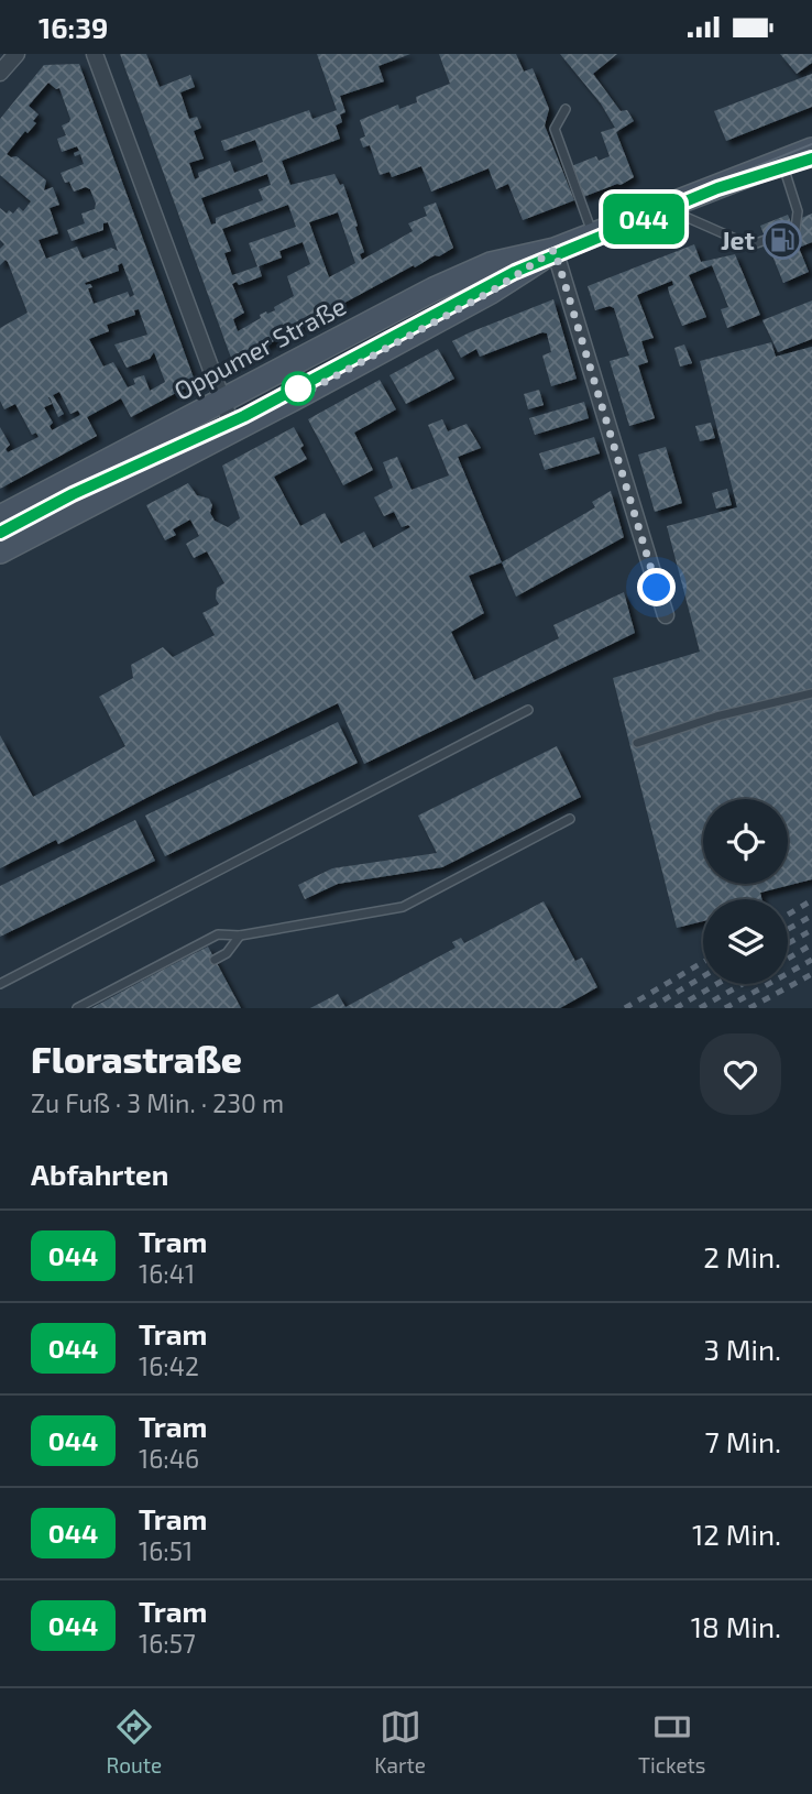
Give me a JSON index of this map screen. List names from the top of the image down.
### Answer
{
  "streets": {
    "main road": ["Oppumer Straße"]
  },
  "places": {
    "fuel station": ["Jet"]
  },
  "lines": ["tram line 044"],
  "page": {
    "status": "16:39",
    "on_map": "044",
    "heading": [
      ["Florastraße", "Zu Fuß · 3 Min. · 230 m"],
      "Abfahrten"
    ],
    "list": [
      {
        "mark": "044",
        "name": "Tram",
        "note": "16:41",
        "value": "2 Min."
      },
      {
        "mark": "044",
        "name": "Tram",
        "note": "16:42",
        "value": "3 Min."
      },
      {
        "mark": "044",
        "name": "Tram",
        "note": "16:46",
        "value": "7 Min."
      },
      {
        "mark": "044",
        "name": "Tram",
        "note": "16:51",
        "value": "12 Min."
      },
      {
        "mark": "044",
        "name": "Tram",
        "note": "16:57",
        "value": "18 Min."
      }
    ],
    "tabs": ["Route", "Karte", "Tickets"]
  }
}
